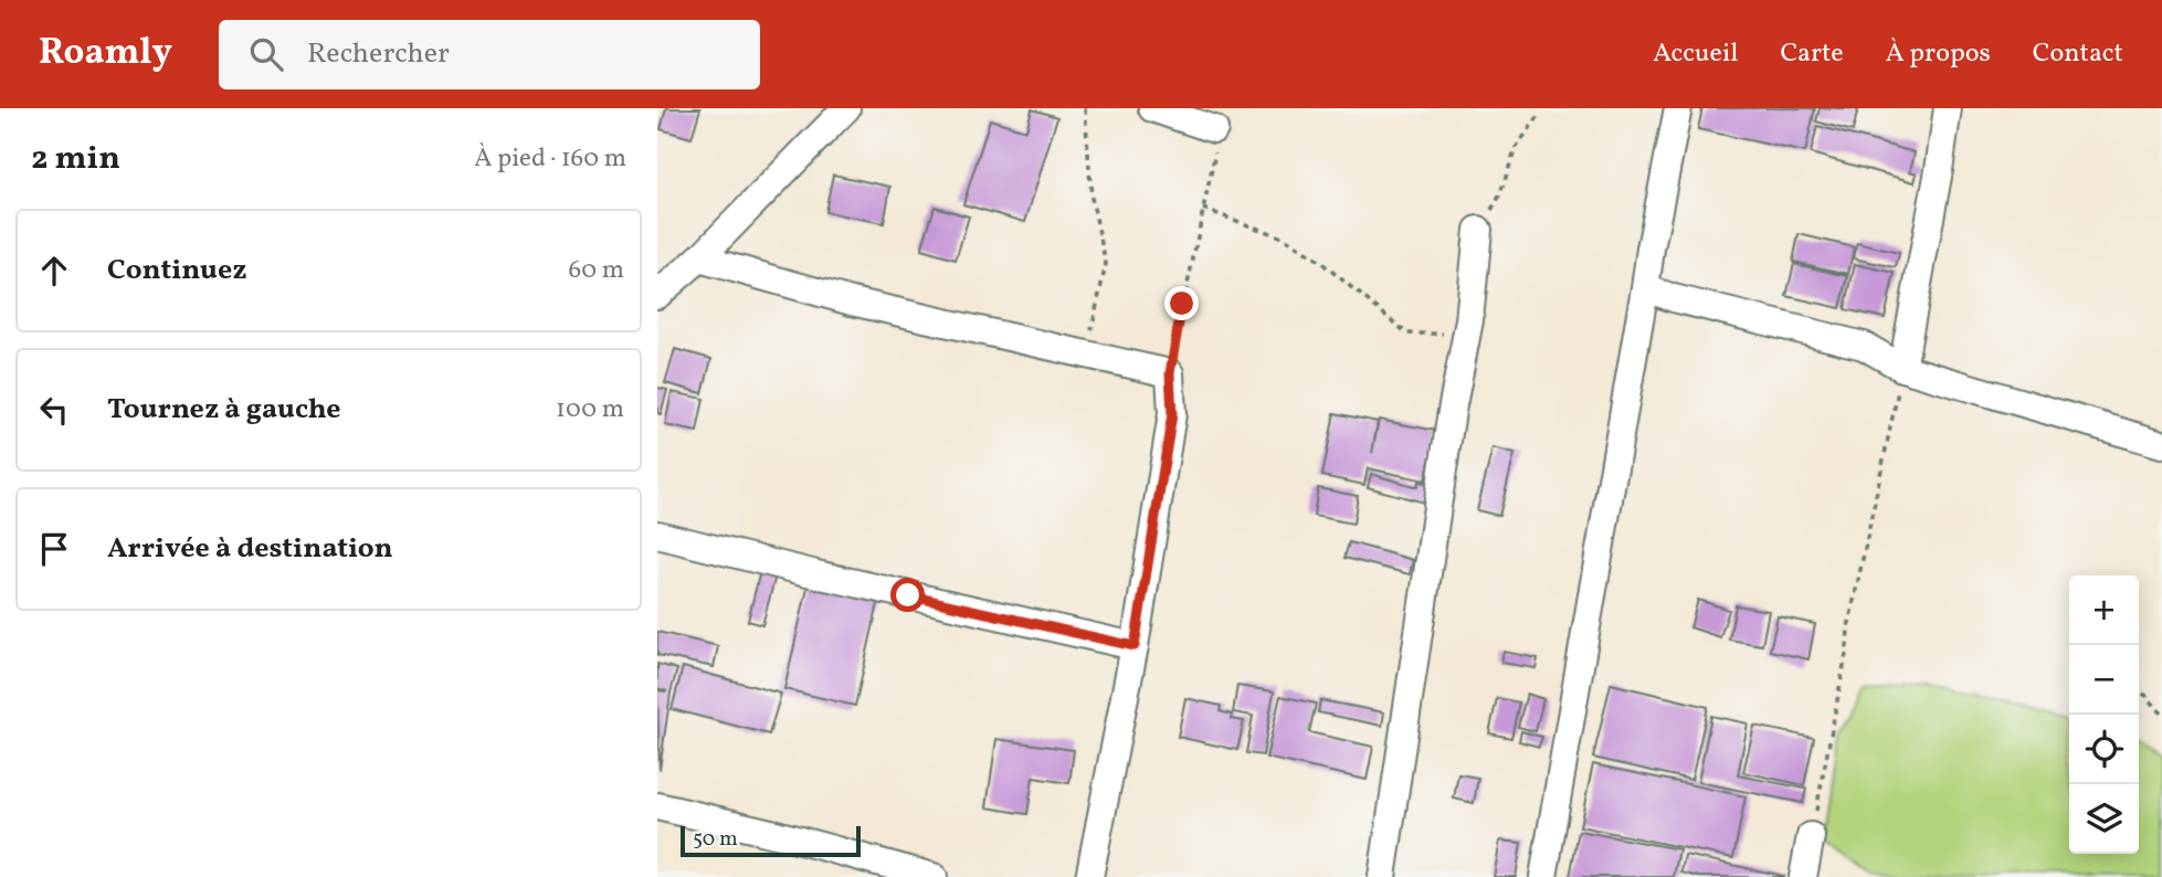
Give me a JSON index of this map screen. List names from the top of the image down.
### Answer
{
  "scale_bar": "50 m",
  "page": {
    "header": "Roamly",
    "search": "Rechercher",
    "nav": [
      "Accueil",
      "Carte",
      "À propos",
      "Contact"
    ],
    "heading": ["2 min", "À pied · 160 m"],
    "list": [
      ["Continuez", "60 m"],
      ["Tournez à gauche", "100 m"],
      "Arrivée à destination"
    ],
    "map_buttons": ["+", "−"],
    "scale": "50 m"
  }
}
